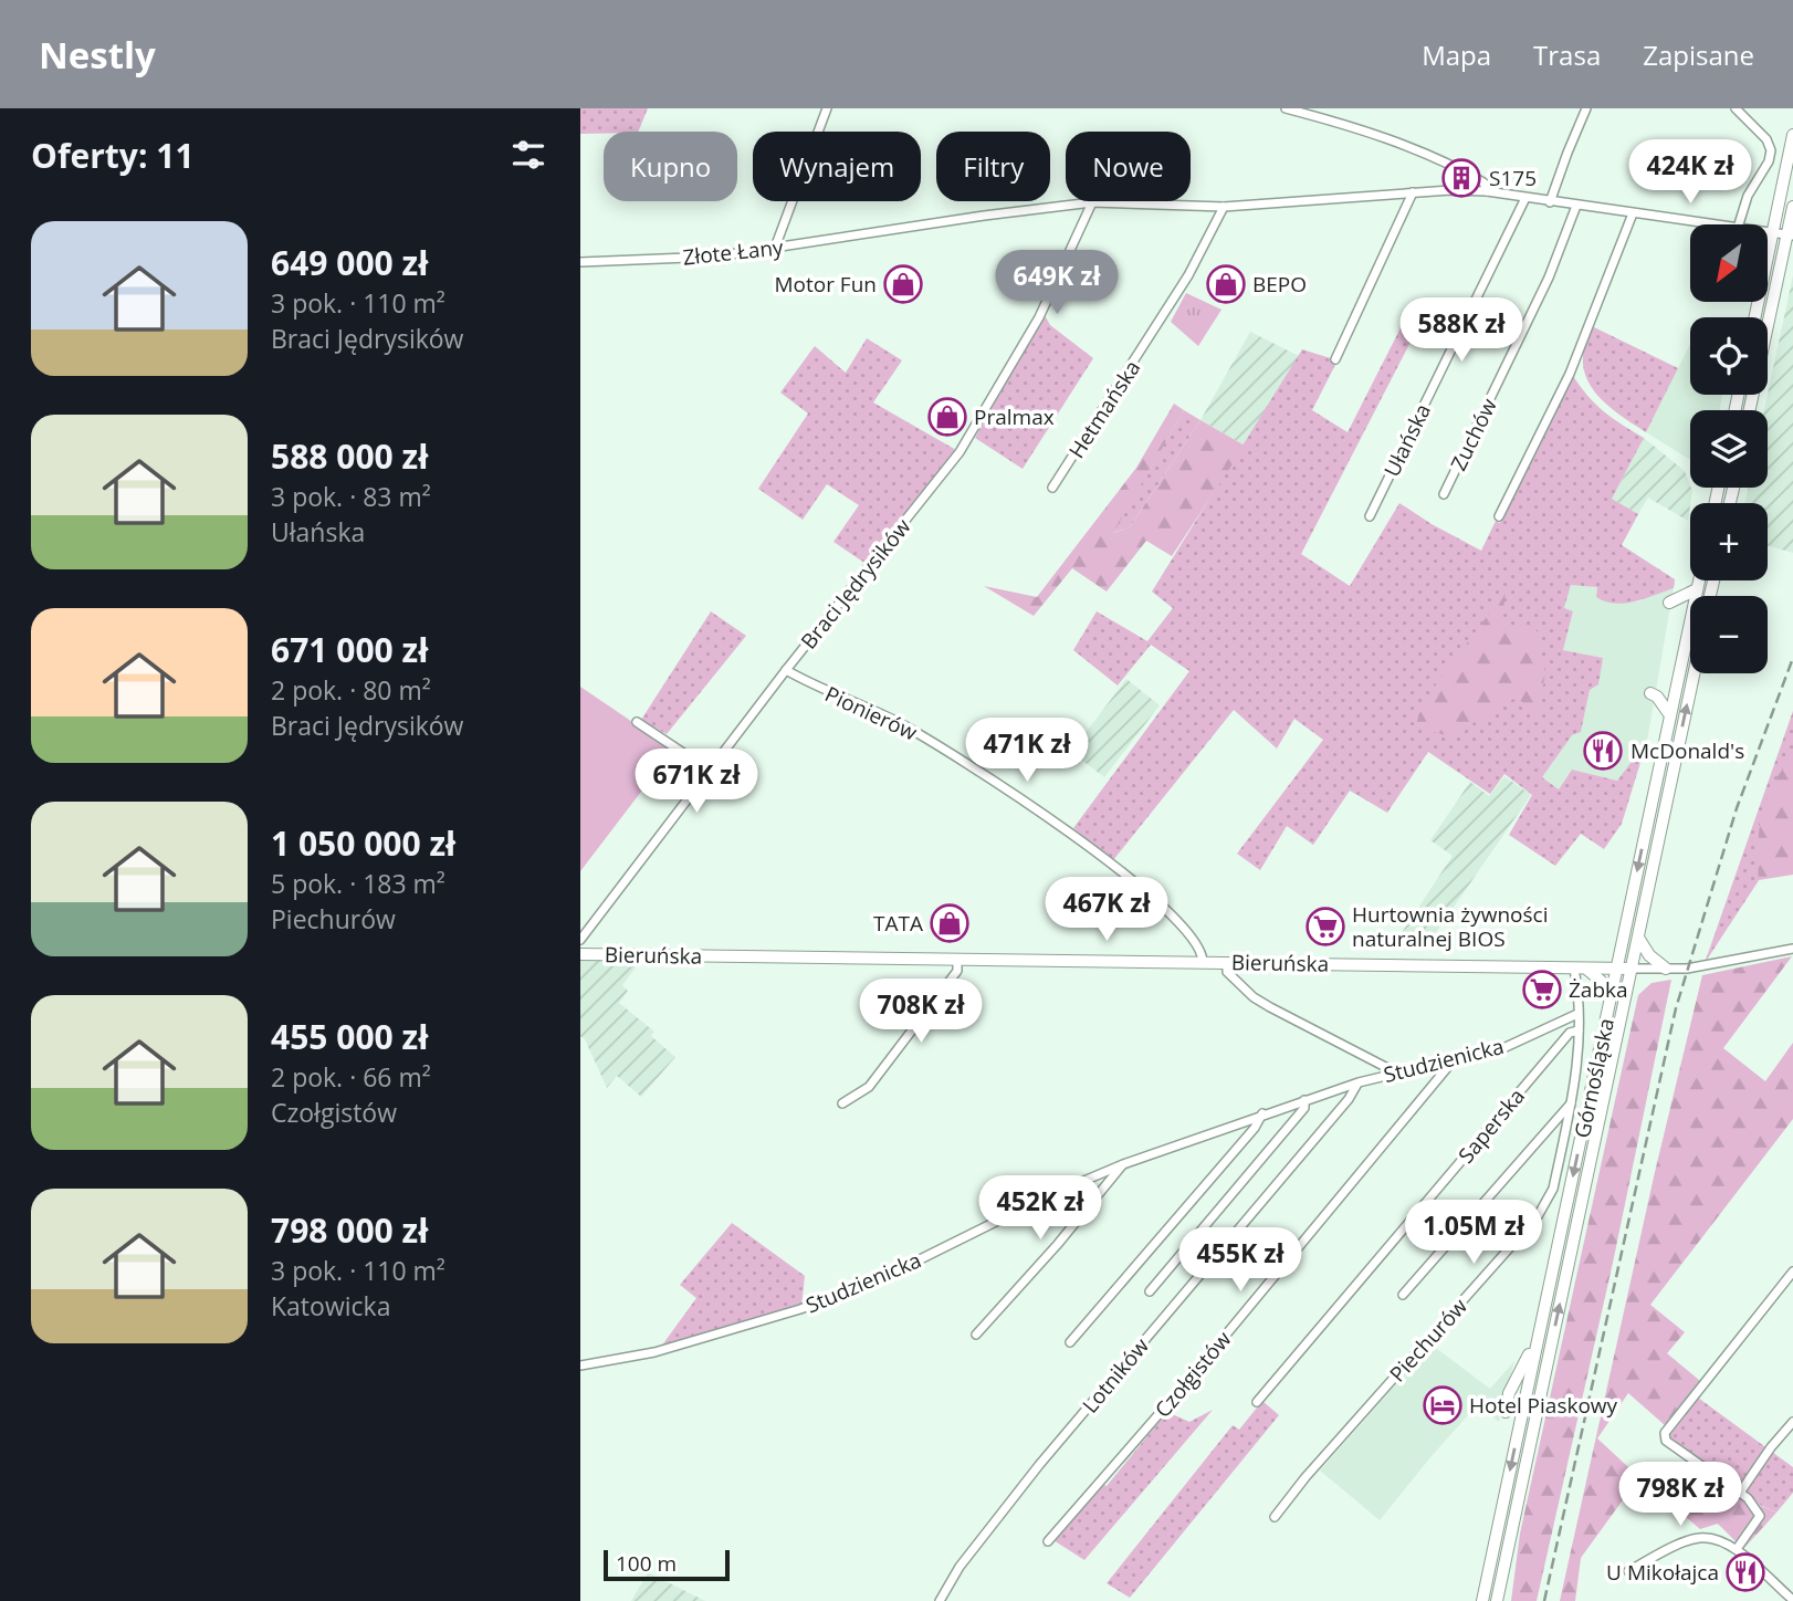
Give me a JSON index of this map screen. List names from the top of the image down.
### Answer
{
  "streets": {
    "main road": ["Bieruńska", "Górnośląska"],
    "street": [
      "Złote Łany",
      "Hetmańska",
      "Zuchów",
      "Ułańska",
      "Braci Jędrysików",
      "Pionierów",
      "Studzienicka",
      "Saperska",
      "Piechurów",
      "Czołgistów",
      "Lotników"
    ]
  },
  "crossings": [
    ["Złote Łany", "Hetmańska"],
    ["Złote Łany", "Zuchów"],
    ["Złote Łany", "Ułańska"],
    ["Złote Łany", "Braci Jędrysików"],
    ["Braci Jędrysików", "Pionierów"],
    ["Pionierów", "Bieruńska"],
    ["Bieruńska", "Górnośląska"],
    ["Bieruńska", "Piechurów"],
    ["Studzienicka", "Piechurów"],
    ["Studzienicka", "Czołgistów"],
    ["Studzienicka", "Lotników"],
    ["Saperska", "Piechurów"]
  ],
  "places": {
    "building": ["S175"],
    "shop": [
      "Motor Fun",
      "BEPO",
      "Pralmax",
      "TATA"
    ],
    "restaurant": ["McDonald's", "U Mikołajca"],
    "supermarket": ["Hurtownia żywności naturalnej BIOS", "Żabka"],
    "hotel": ["Hotel Piaskowy"]
  },
  "scale_bar": "100 m",
  "north": "bottom left",
  "page": {
    "header": "Nestly",
    "nav": ["Mapa", "Trasa", "Zapisane"],
    "heading": "Oferty: 11",
    "chip": [
      "Kupno",
      "Wynajem",
      "Filtry",
      "Nowe"
    ],
    "price": [
      "424K zł",
      "649K zł",
      "588K zł",
      "471K zł",
      "671K zł",
      "467K zł",
      "708K zł",
      "452K zł",
      "1.05M zł",
      "455K zł",
      "798K zł"
    ],
    "list": [
      {
        "name": "649 000 zł",
        "note": "3 pok. · 110 m² · Braci Jędrysików"
      },
      {
        "name": "588 000 zł",
        "note": "3 pok. · 83 m² · Ułańska"
      },
      {
        "name": "671 000 zł",
        "note": "2 pok. · 80 m² · Braci Jędrysików"
      },
      {
        "name": "1 050 000 zł",
        "note": "5 pok. · 183 m² · Piechurów"
      },
      {
        "name": "455 000 zł",
        "note": "2 pok. · 66 m² · Czołgistów"
      },
      {
        "name": "798 000 zł",
        "note": "3 pok. · 110 m² · Katowicka"
      }
    ],
    "map_buttons": ["+", "−"],
    "scale": "100 m"
  }
}
